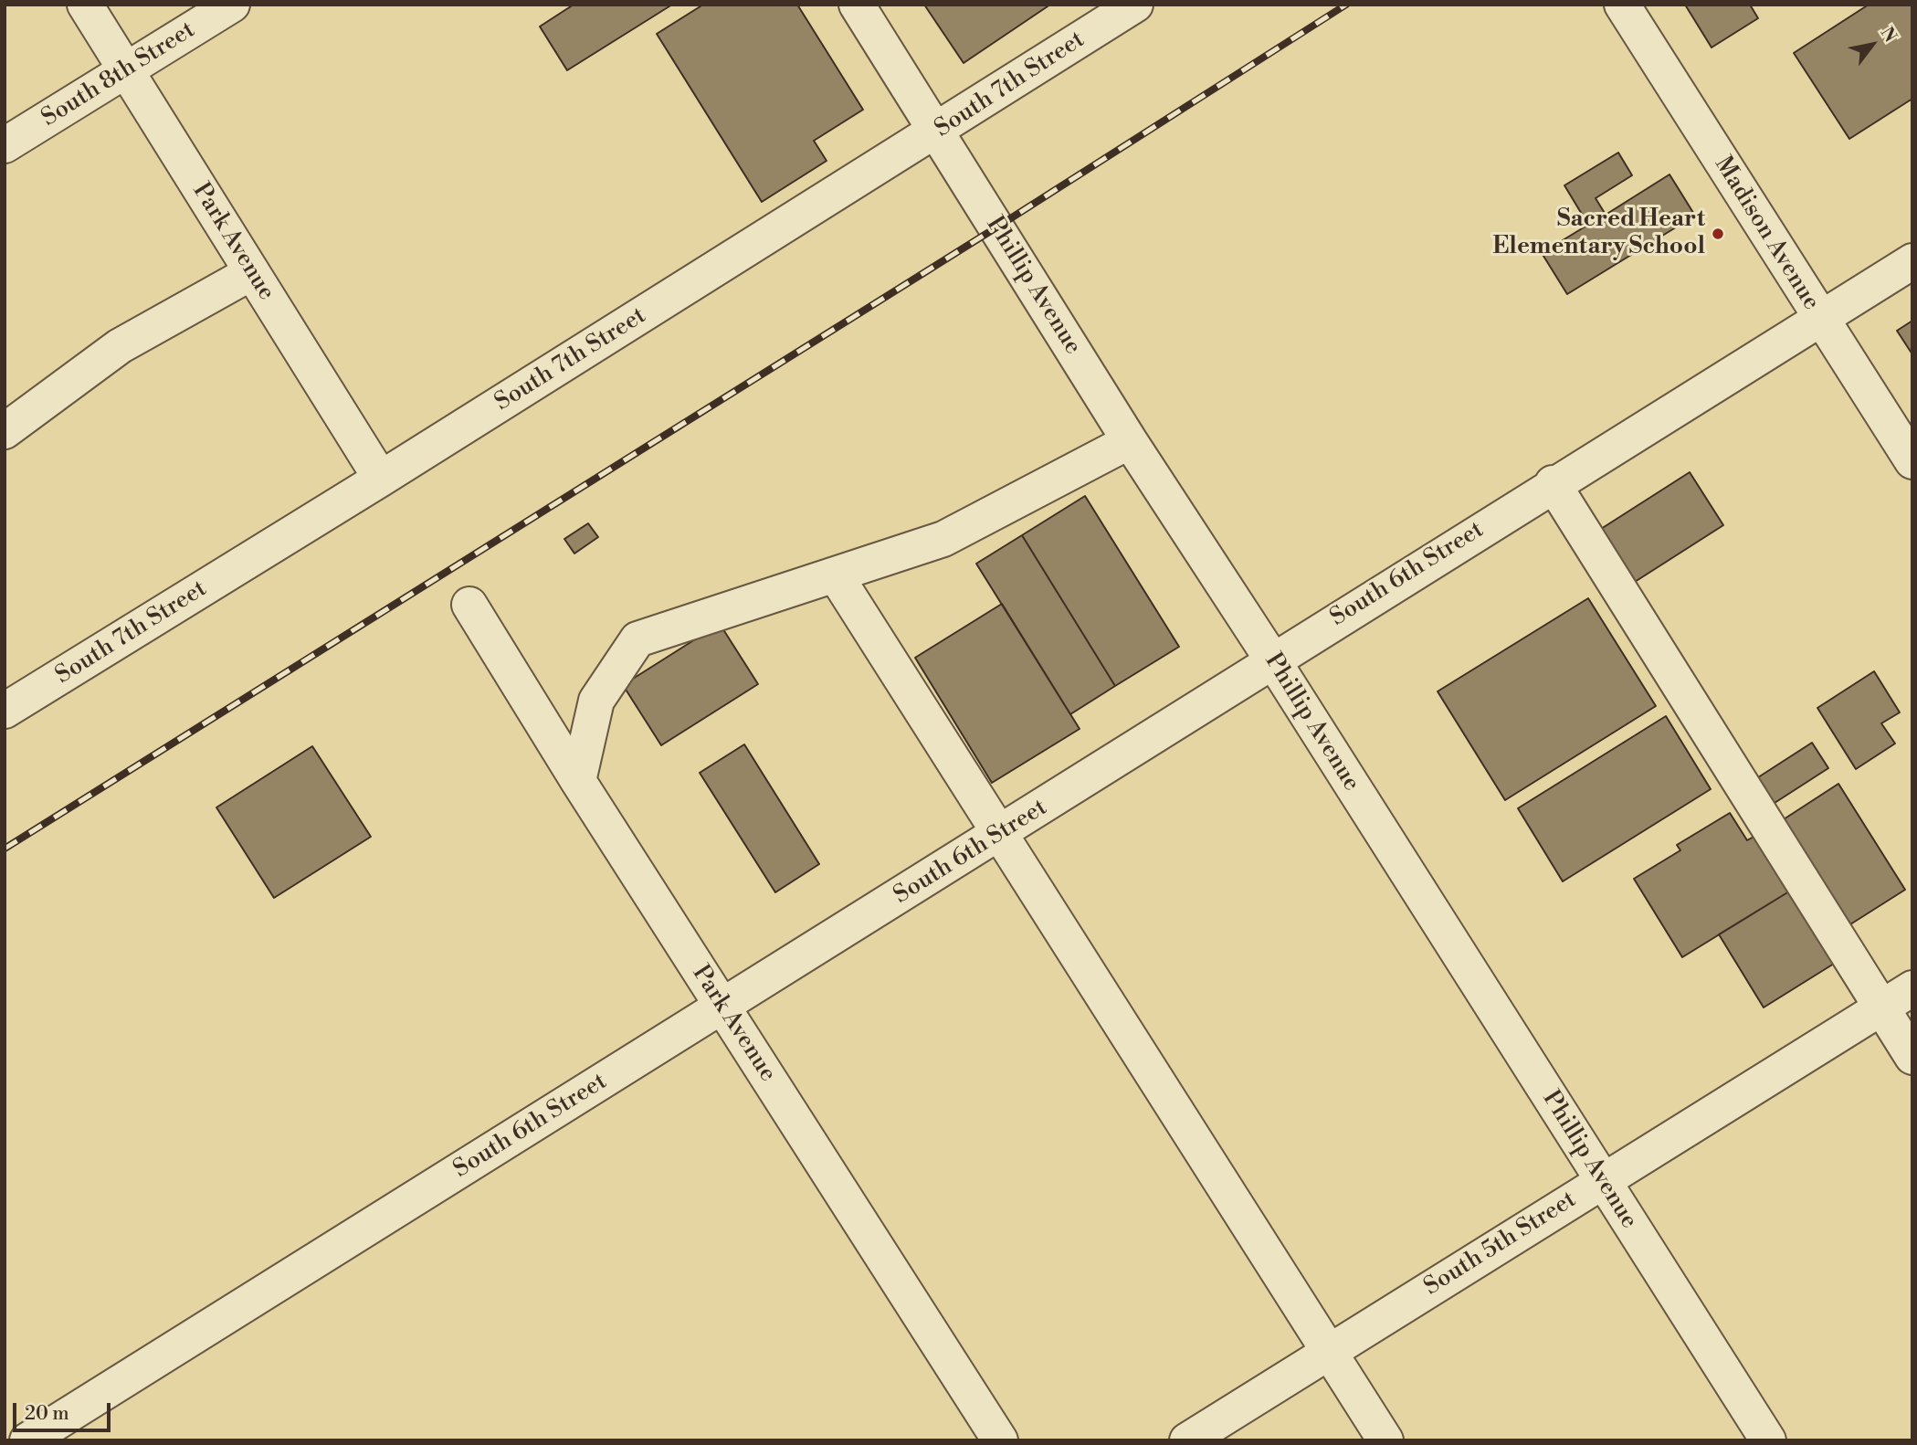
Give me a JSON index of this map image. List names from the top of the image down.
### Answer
{
  "streets": {
    "street": [
      "South 8th Street",
      "South 7th Street",
      "Madison Avenue",
      "Park Avenue",
      "Phillip Avenue",
      "South 6th Street",
      "South 5th Street"
    ]
  },
  "crossings": [
    ["South 8th Street", "Park Avenue"],
    ["South 7th Street", "Park Avenue"],
    ["South 7th Street", "Phillip Avenue"],
    ["Madison Avenue", "South 6th Street"],
    ["Park Avenue", "South 6th Street"],
    ["Phillip Avenue", "South 6th Street"],
    ["Phillip Avenue", "South 5th Street"]
  ],
  "places": ["Sacred Heart Elementary School"],
  "scale_bar": "20 m",
  "north": "top right"
}
